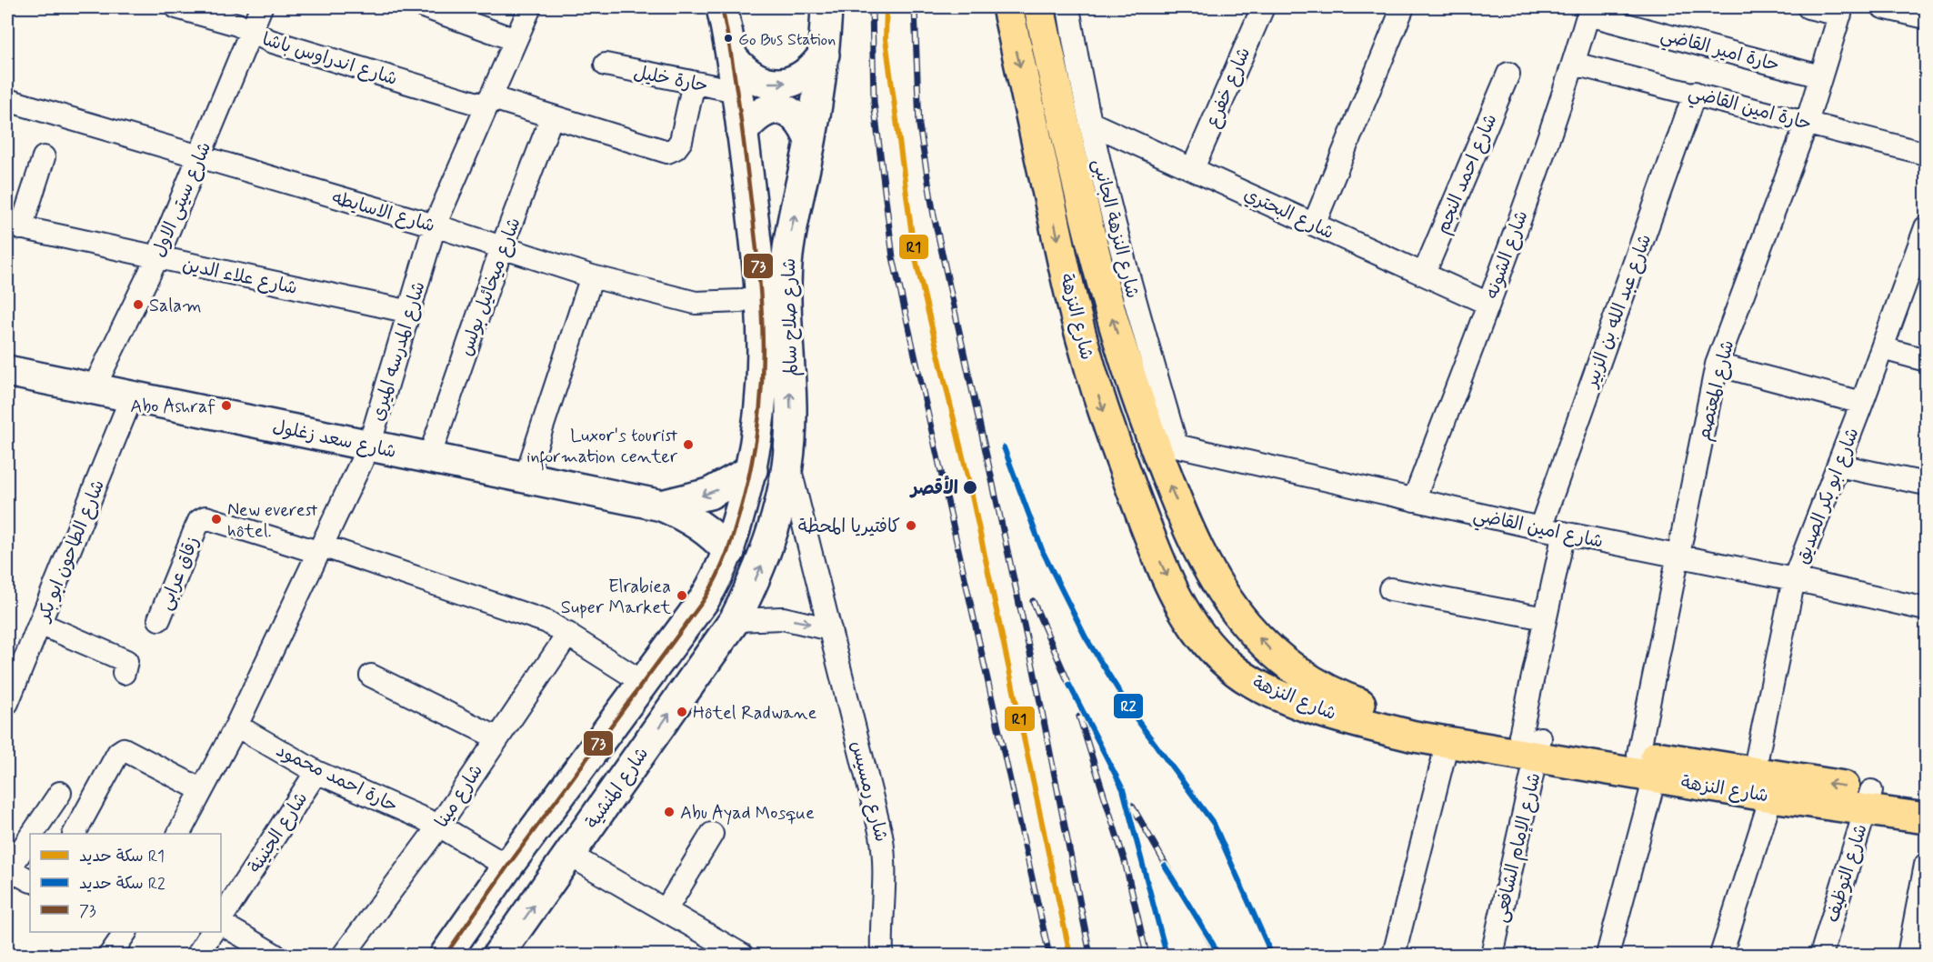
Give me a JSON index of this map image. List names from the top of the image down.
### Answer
{
  "streets": {
    "main road": [
      "شارع النزهة",
      "شارع صلاح سالم",
      "شارع سعد زغلول",
      "شارع المنشية"
    ],
    "street": [
      "حارة امير القاضي",
      "شارع اندراوس باشا",
      "حارة خليل",
      "شارع خفرع",
      "حارة امين القاضي",
      "شارع احمد النجم",
      "شارع سيتى الاول",
      "شارع الاسايطه",
      "شارع البحتري",
      "شارع النزهة الجانبى",
      "شارع الشونه",
      "شارع علاء الدين",
      "شارع ميخائيل بولس",
      "شارع عبد الله بن الزبير",
      "شارع المدرسه الميرى",
      "شارع المعتصم",
      "شارع ابو بكر الصديق",
      "شارع امين القاضي",
      "شارع الطاحون ابو بكر",
      "زقاق عرابى",
      "حارة احمد محمود",
      "شارع رمسيس",
      "شارع مينا",
      "شارع الجنينة",
      "شارع الإمام الشافعى",
      "شارع التوظيف"
    ]
  },
  "crossings": [
    ["حارة امير القاضي", "شارع الشونه"],
    ["حارة امير القاضي", "شارع المعتصم"],
    ["شارع اندراوس باشا", "حارة خليل"],
    ["شارع اندراوس باشا", "شارع سيتى الاول"],
    ["شارع اندراوس باشا", "شارع ميخائيل بولس"],
    ["شارع اندراوس باشا", "شارع المدرسه الميرى"],
    ["شارع خفرع", "شارع البحتري"],
    ["حارة امين القاضي", "شارع الشونه"],
    ["حارة امين القاضي", "شارع عبد الله بن الزبير"],
    ["حارة امين القاضي", "شارع المعتصم"],
    ["شارع احمد النجم", "شارع البحتري"],
    ["شارع سيتى الاول", "شارع الاسايطه"],
    ["شارع سيتى الاول", "شارع علاء الدين"],
    ["شارع سيتى الاول", "شارع سعد زغلول"],
    ["شارع الاسايطه", "شارع ميخائيل بولس"],
    ["شارع الاسايطه", "شارع المدرسه الميرى"],
    ["شارع البحتري", "شارع النزهة الجانبى"],
    ["شارع البحتري", "شارع الشونه"],
    ["شارع النزهة الجانبى", "شارع النزهة"],
    ["شارع النزهة الجانبى", "شارع امين القاضي"],
    ["شارع الشونه", "شارع امين القاضي"],
    ["شارع علاء الدين", "شارع المدرسه الميرى"],
    ["شارع ميخائيل بولس", "شارع سعد زغلول"],
    ["شارع عبد الله بن الزبير", "شارع امين القاضي"],
    ["شارع النزهة", "شارع المعتصم"],
    ["شارع النزهة", "شارع ابو بكر الصديق"],
    ["شارع النزهة", "شارع امين القاضي"],
    ["شارع النزهة", "شارع الإمام الشافعى"],
    ["شارع النزهة", "شارع التوظيف"],
    ["شارع صلاح سالم", "شارع المنشية"],
    ["شارع صلاح سالم", "شارع رمسيس"],
    ["شارع المدرسه الميرى", "شارع سعد زغلول"],
    ["شارع المدرسه الميرى", "زقاق عرابى"],
    ["شارع المدرسه الميرى", "حارة احمد محمود"],
    ["شارع المعتصم", "شارع امين القاضي"],
    ["شارع سعد زغلول", "شارع الطاحون ابو بكر"],
    ["شارع ابو بكر الصديق", "شارع امين القاضي"],
    ["حارة احمد محمود", "شارع مينا"],
    ["حارة احمد محمود", "شارع الجنينة"]
  ],
  "places": [
    "Go Bus Station",
    "Salam",
    "Abo Ashraf",
    "Luxor's tourist information center",
    "الأقصر",
    "New everest hôtel.",
    "كافتيريا المحطة",
    "Elrabiea Super Market",
    "Hôtel Radwane",
    "Abu Ayad Mosque"
  ],
  "lines": ["rail line R1", "transit line 73", "rail line R2"],
  "legend": ["سكة حديد R1", "سكة حديد R2", "73"]
}
